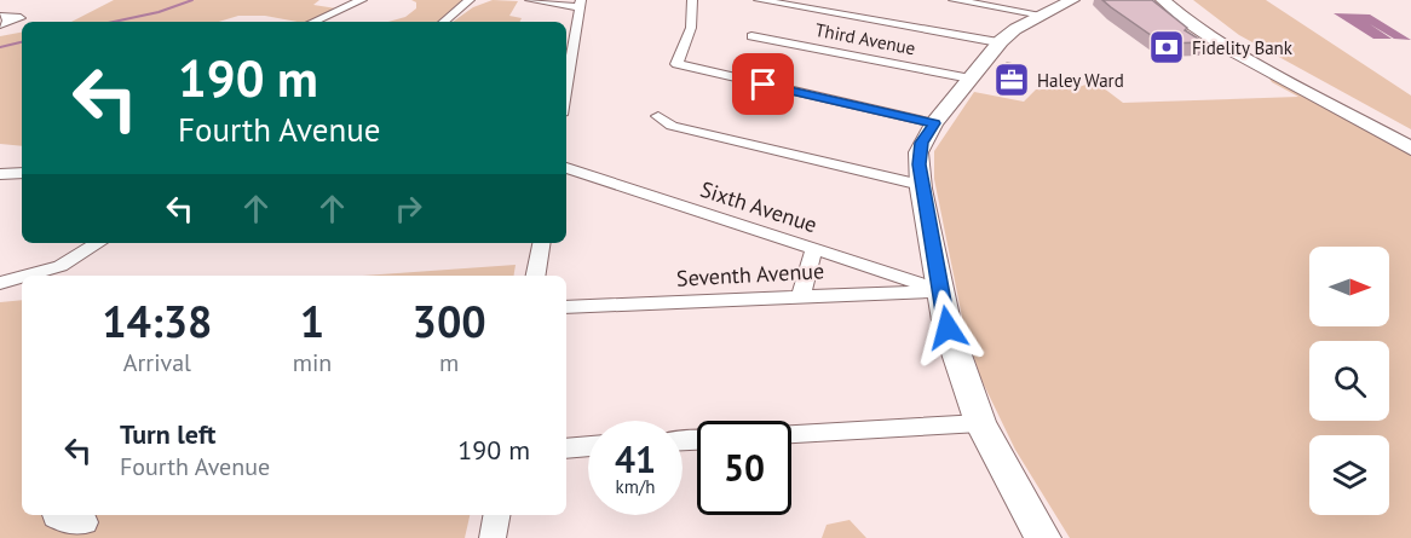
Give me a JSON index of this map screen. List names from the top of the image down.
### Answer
{
  "streets": {
    "street": ["Third Avenue", "Sixth Avenue", "Seventh Avenue"]
  },
  "crossings": [
    ["Sixth Avenue", "Seventh Avenue"]
  ],
  "places": {
    "bank": ["Fidelity Bank"],
    "office": ["Haley Ward"]
  },
  "north": "right",
  "page": {
    "turn": ["190 m", "Fourth Avenue"],
    "eta": [
      "14:38",
      "Arrival",
      "1",
      "min",
      "300",
      "m"
    ],
    "list": [
      {
        "name": "Turn left",
        "note": "Fourth Avenue",
        "value": "190 m"
      }
    ],
    "speed": "41 km/h",
    "limit": "50"
  }
}
